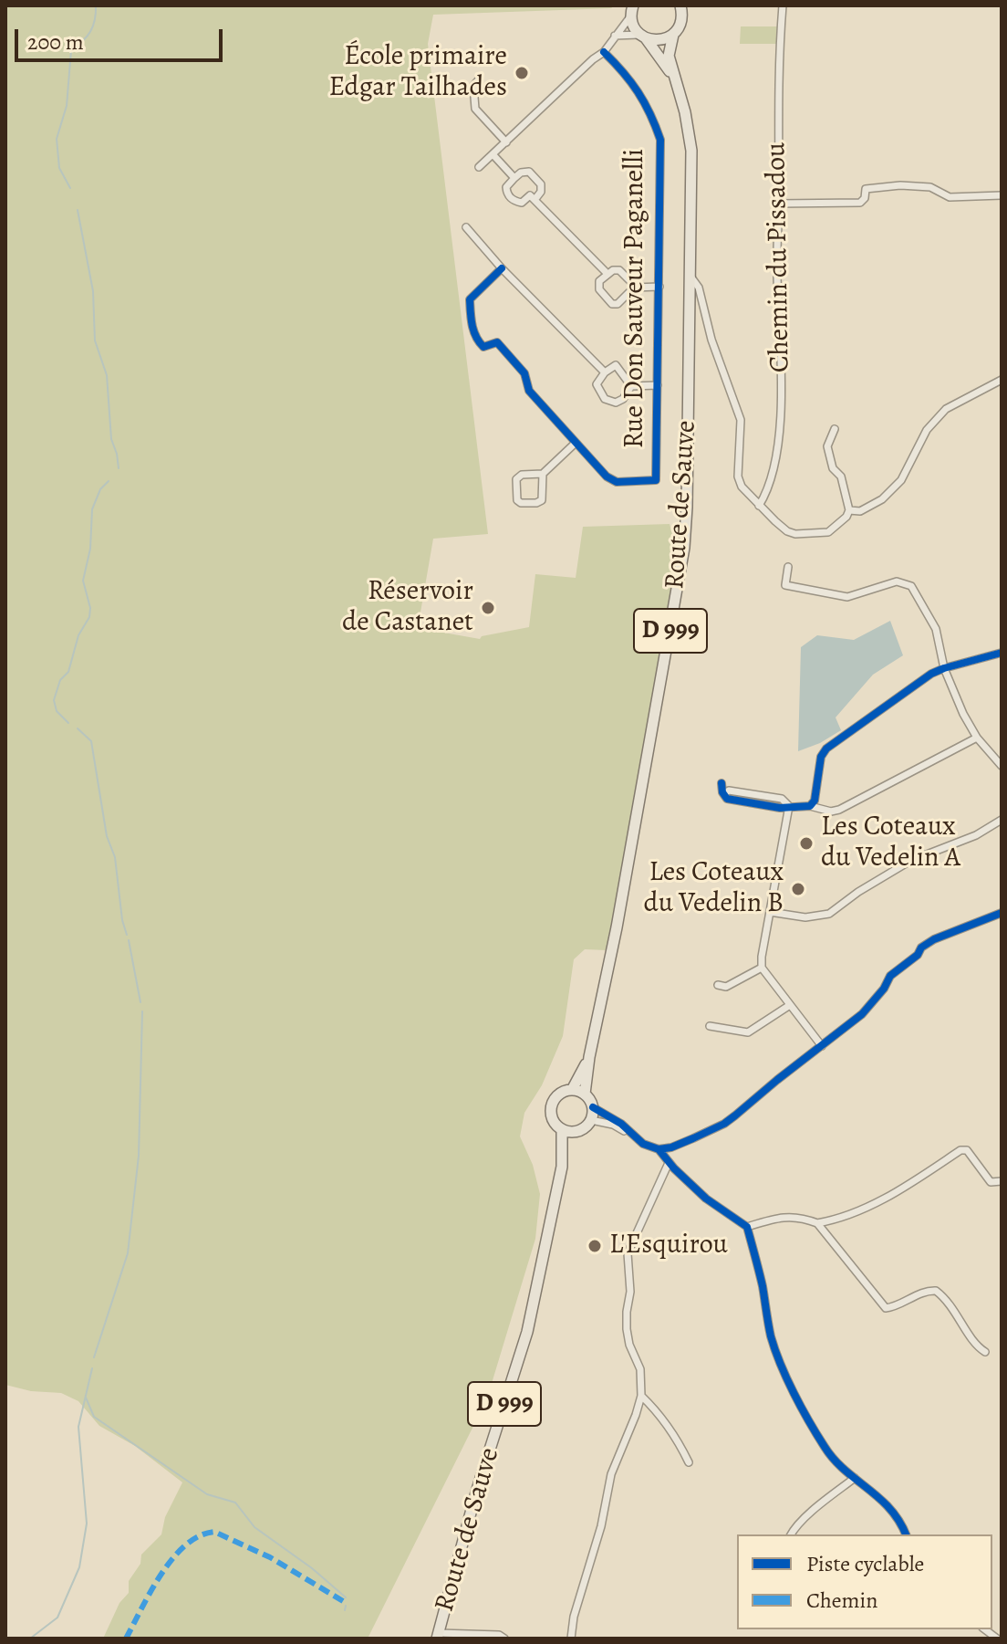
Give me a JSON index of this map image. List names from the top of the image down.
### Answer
{
  "streets": {
    "main road": ["Route de Sauve", "D 999"],
    "street": ["Chemin du Pissadou", "Rue Don Sauveur Paganelli"]
  },
  "places": [
    "École primaire Edgar Tailhades",
    "Réservoir de Castanet",
    "Les Coteaux du Vedelin A",
    "Les Coteaux du Vedelin B",
    "L'Esquirou"
  ],
  "legend": ["Piste cyclable", "Chemin"],
  "scale_bar": "200 m"
}
